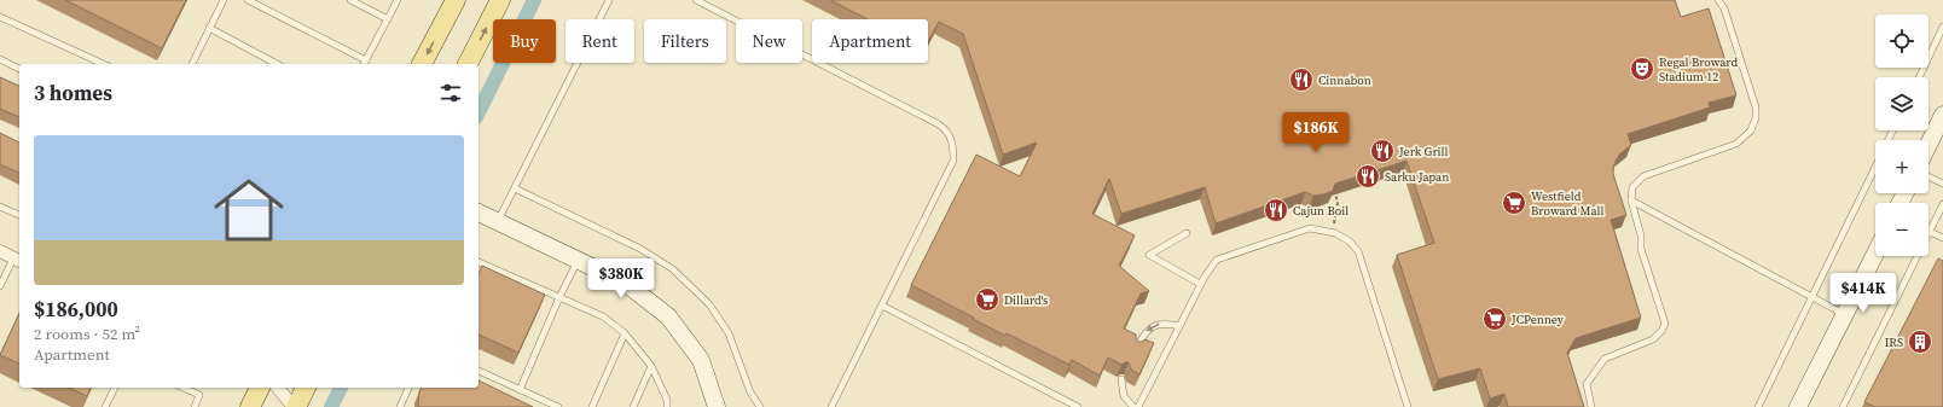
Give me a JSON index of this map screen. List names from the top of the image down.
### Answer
{
  "places": {
    "theatre": ["Regal Broward Stadium 12"],
    "restaurant": [
      "Cinnabon",
      "Jerk Grill",
      "Sarku Japan",
      "Cajun Boil"
    ],
    "supermarket": ["Westfield Broward Mall", "Dillard's", "JCPenney"],
    "building": ["IRS"]
  },
  "page": {
    "map_buttons": ["+", "−"],
    "chip": [
      "Buy",
      "Rent",
      "Filters",
      "New",
      "Apartment"
    ],
    "heading": "3 homes",
    "price": ["$186K", "$380K", "$414K"],
    "list": [
      {
        "name": "$186,000",
        "note": "2 rooms · 52 m² · Apartment"
      }
    ]
  }
}
